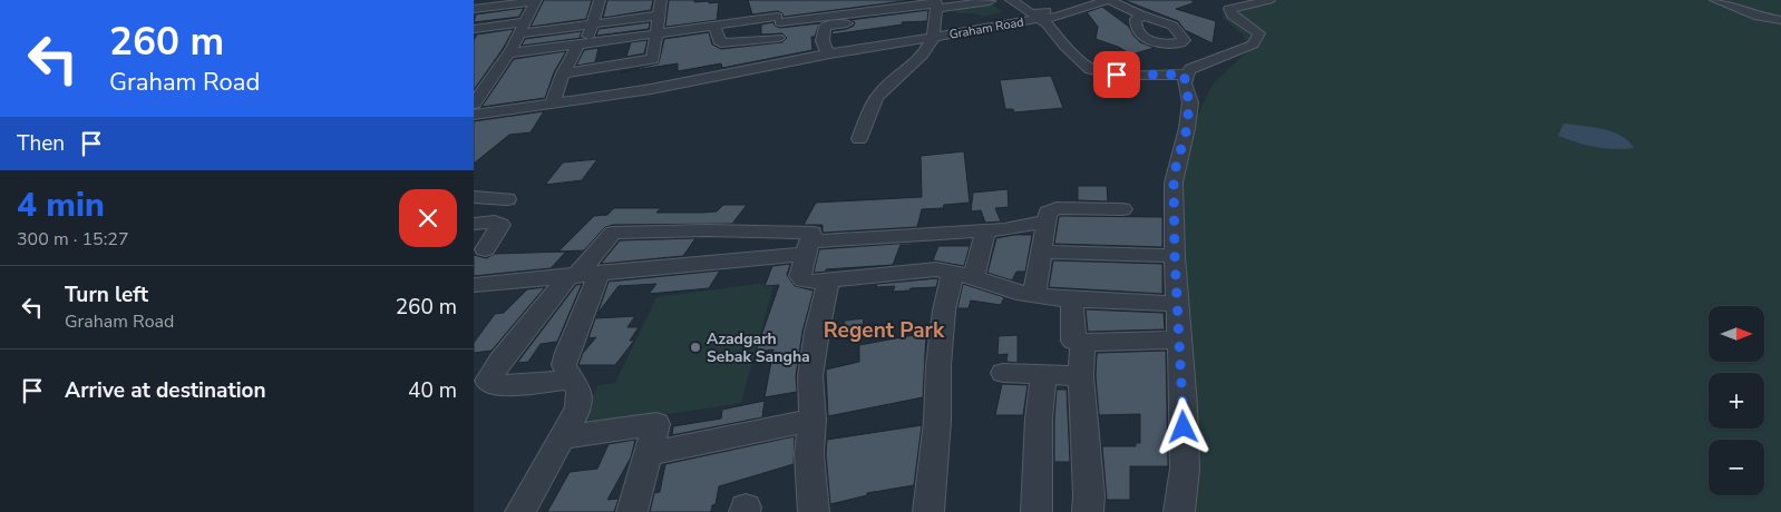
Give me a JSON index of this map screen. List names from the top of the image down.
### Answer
{
  "streets": {
    "street": ["Graham Road"]
  },
  "districts": ["Regent Park"],
  "places": ["Azadgarh Sebak Sangha"],
  "north": "right",
  "page": {
    "turn": ["260 m", "Graham Road"],
    "then": "Then",
    "heading": ["4 min", "300 m · 15:27"],
    "list": [
      {
        "name": "Turn left",
        "note": "Graham Road",
        "value": "260 m"
      },
      {
        "name": "Arrive at destination",
        "value": "40 m"
      }
    ],
    "map_buttons": ["+", "−"]
  }
}
